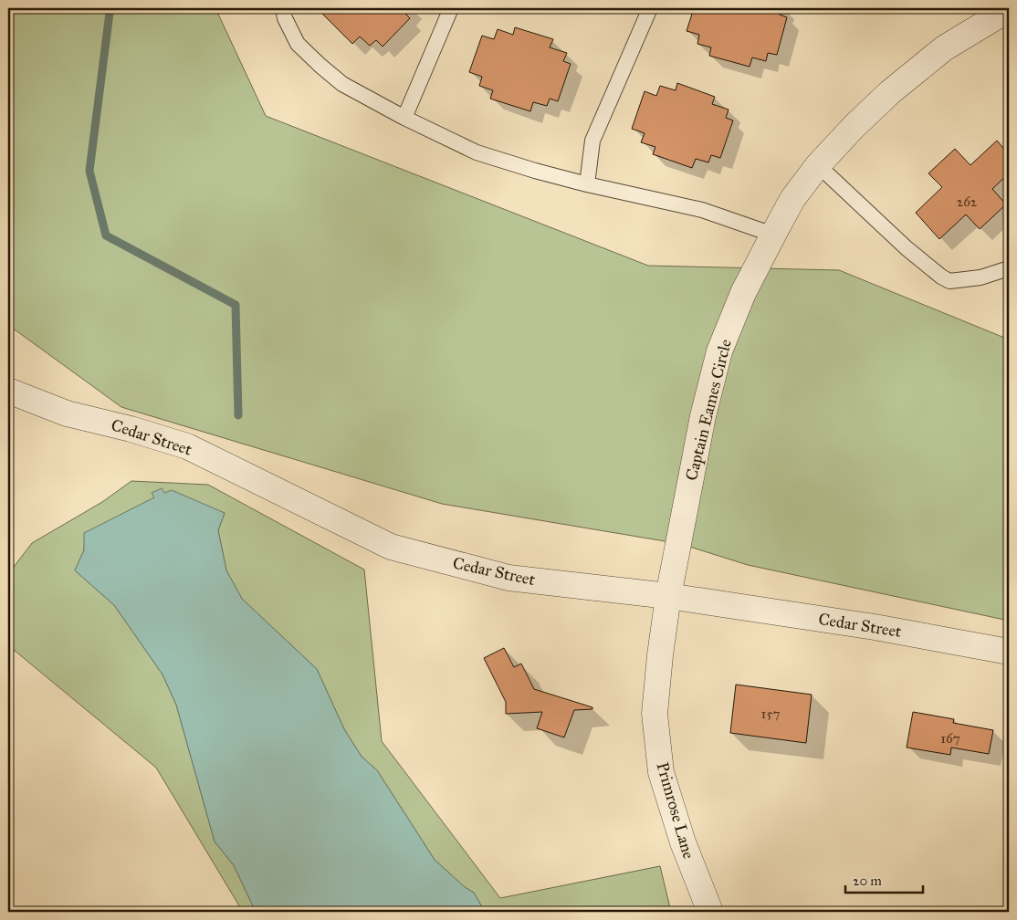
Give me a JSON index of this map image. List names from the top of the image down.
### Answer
{
  "streets": {
    "street": ["Captain Eames Circle", "Cedar Street", "Primrose Lane"]
  },
  "crossings": [
    ["Captain Eames Circle", "Cedar Street"],
    ["Captain Eames Circle", "Primrose Lane"],
    ["Cedar Street", "Primrose Lane"]
  ],
  "house_numbers": ["262", "157", "167"],
  "scale_bar": "20 m"
}
